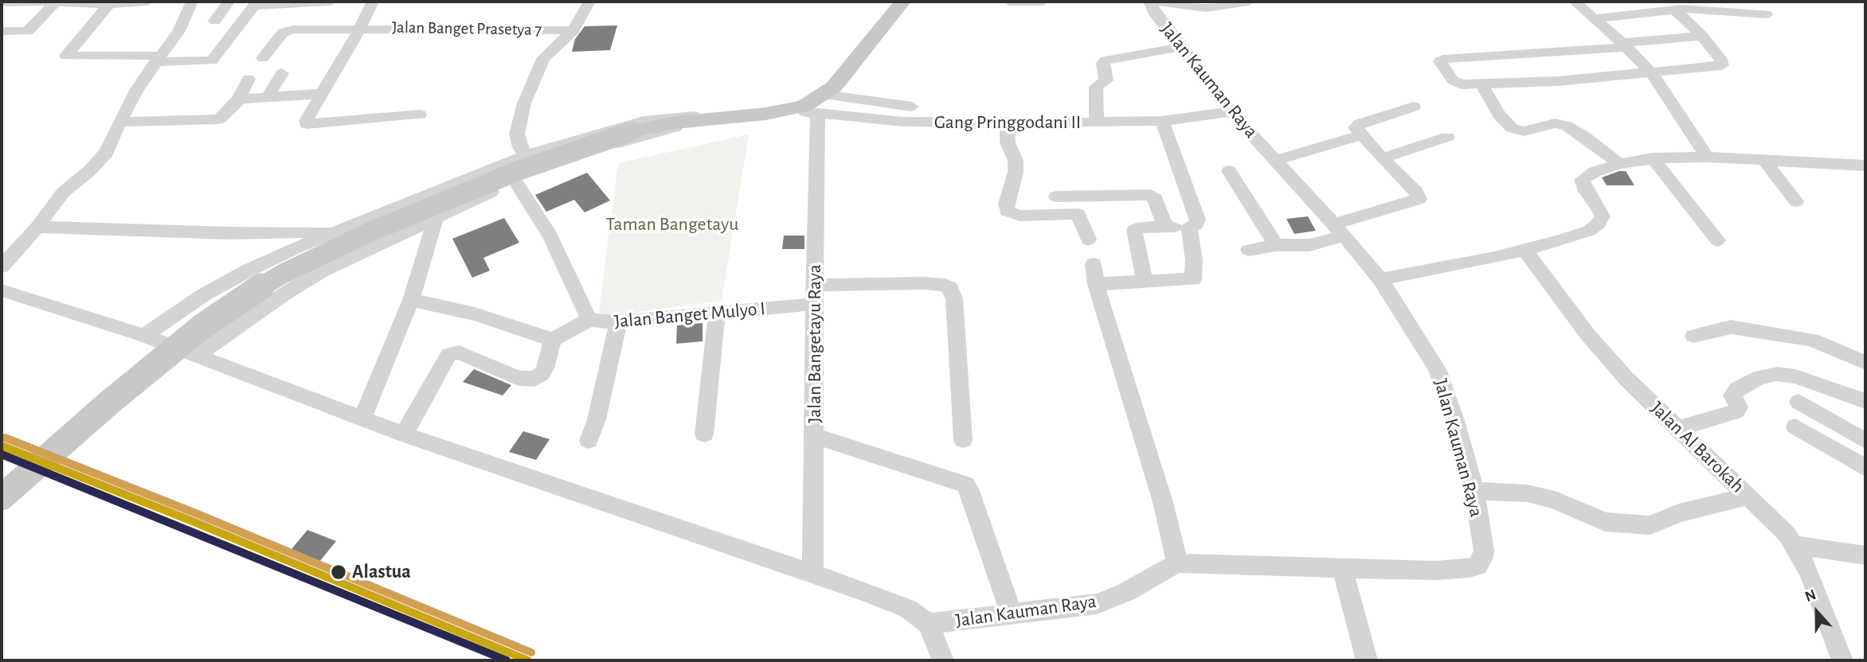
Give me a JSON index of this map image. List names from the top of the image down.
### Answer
{
  "streets": {
    "street": [
      "Jalan Banget Prasetya 7",
      "Jalan Kauman Raya",
      "Gang Pringgodani II",
      "Jalan Banget Mulyo I",
      "Jalan Bangetayu Raya",
      "Jalan Al Barokah"
    ]
  },
  "crossings": [
    ["Jalan Kauman Raya", "Gang Pringgodani II"],
    ["Gang Pringgodani II", "Jalan Bangetayu Raya"],
    ["Jalan Banget Mulyo I", "Jalan Bangetayu Raya"]
  ],
  "parks": ["Taman Bangetayu"],
  "places": ["Alastua"],
  "north": "top"
}
